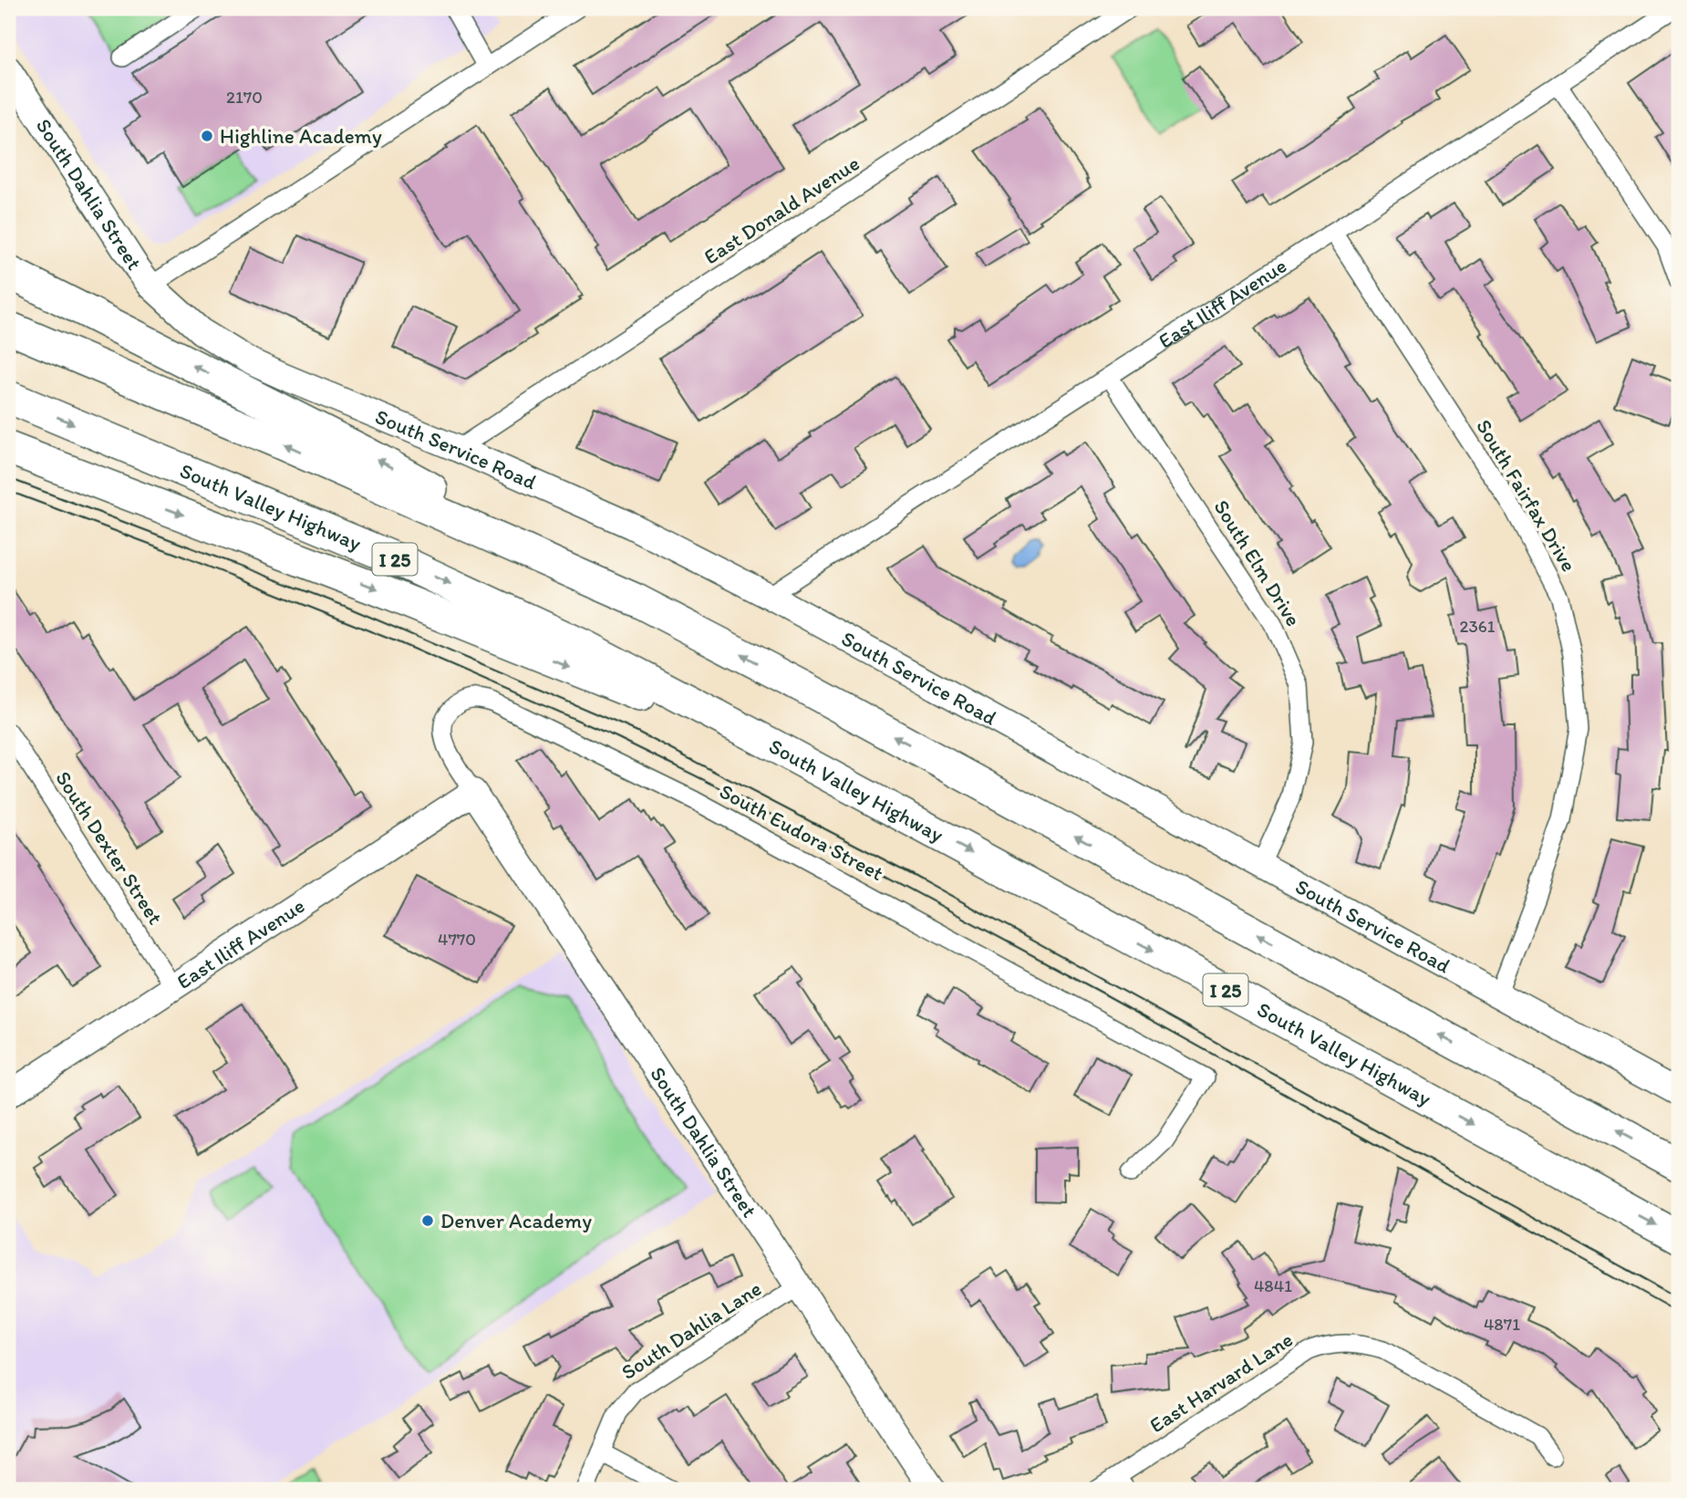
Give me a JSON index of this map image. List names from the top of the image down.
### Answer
{
  "streets": {
    "highway": ["South Valley Highway", "I 25"],
    "street": [
      "South Dahlia Street",
      "East Donald Avenue",
      "East Iliff Avenue",
      "South Service Road",
      "South Fairfax Drive",
      "South Elm Drive",
      "South Eudora Street",
      "South Dexter Street",
      "South Dahlia Lane",
      "East Harvard Lane"
    ]
  },
  "crossings": [
    ["South Dahlia Street", "East Iliff Avenue"],
    ["South Dahlia Street", "South Service Road"],
    ["South Dahlia Street", "South Eudora Street"],
    ["South Dahlia Street", "South Dahlia Lane"],
    ["East Donald Avenue", "South Service Road"],
    ["East Iliff Avenue", "South Service Road"],
    ["East Iliff Avenue", "South Fairfax Drive"],
    ["East Iliff Avenue", "South Elm Drive"],
    ["East Iliff Avenue", "South Eudora Street"],
    ["East Iliff Avenue", "South Dexter Street"],
    ["South Service Road", "South Fairfax Drive"],
    ["South Service Road", "South Elm Drive"]
  ],
  "places": ["Highline Academy", "Denver Academy"],
  "house_numbers": [
    "2170",
    "2361",
    "4770",
    "4841",
    "4871"
  ]
}
